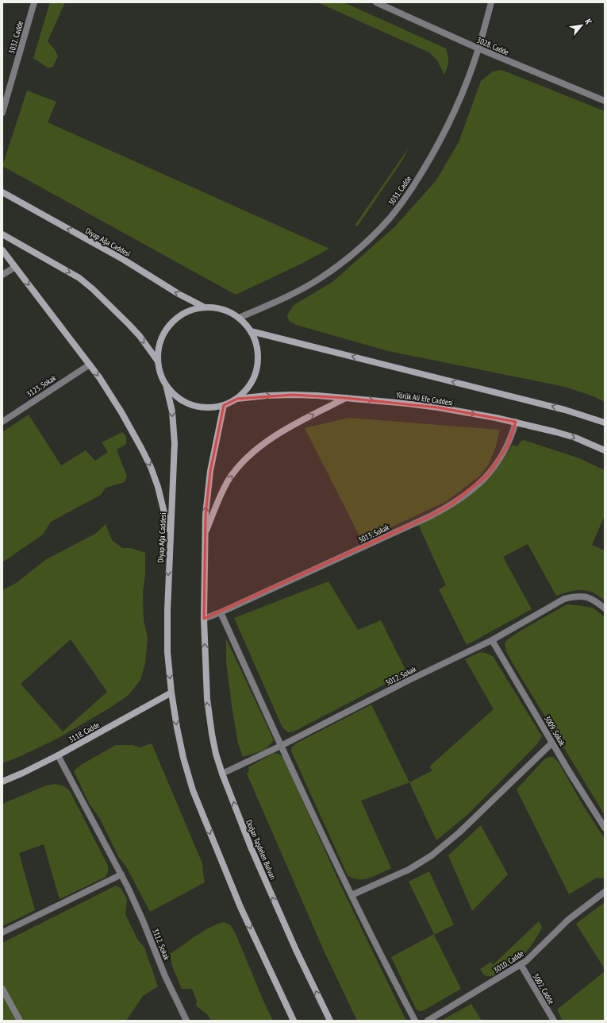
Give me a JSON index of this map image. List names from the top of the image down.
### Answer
{
  "streets": {
    "main road": [
      "Diyap Ağa Caddesi",
      "Yörük Ali Efe Caddesi",
      "3118. Cadde",
      "Doğan Taşdelen Bulvarı"
    ],
    "street": [
      "3032. Cadde",
      "3028. Cadde",
      "3031. Cadde",
      "3123. Sokak",
      "3013. Sokak",
      "3012. Sokak",
      "3009. Sokak",
      "3112. Sokak",
      "3010. Cadde",
      "3002. Cadde"
    ]
  },
  "crossings": [
    ["3028. Cadde", "3031. Cadde"],
    ["3031. Cadde", "Diyap Ağa Caddesi"],
    ["3031. Cadde", "Yörük Ali Efe Caddesi"],
    ["Diyap Ağa Caddesi", "Yörük Ali Efe Caddesi"],
    ["Diyap Ağa Caddesi", "3118. Cadde"],
    ["Yörük Ali Efe Caddesi", "3013. Sokak"],
    ["3013. Sokak", "Doğan Taşdelen Bulvarı"],
    ["3012. Sokak", "3009. Sokak"],
    ["3012. Sokak", "Doğan Taşdelen Bulvarı"],
    ["3118. Cadde", "3112. Sokak"],
    ["3010. Cadde", "3002. Cadde"]
  ],
  "north": "top right"
}
